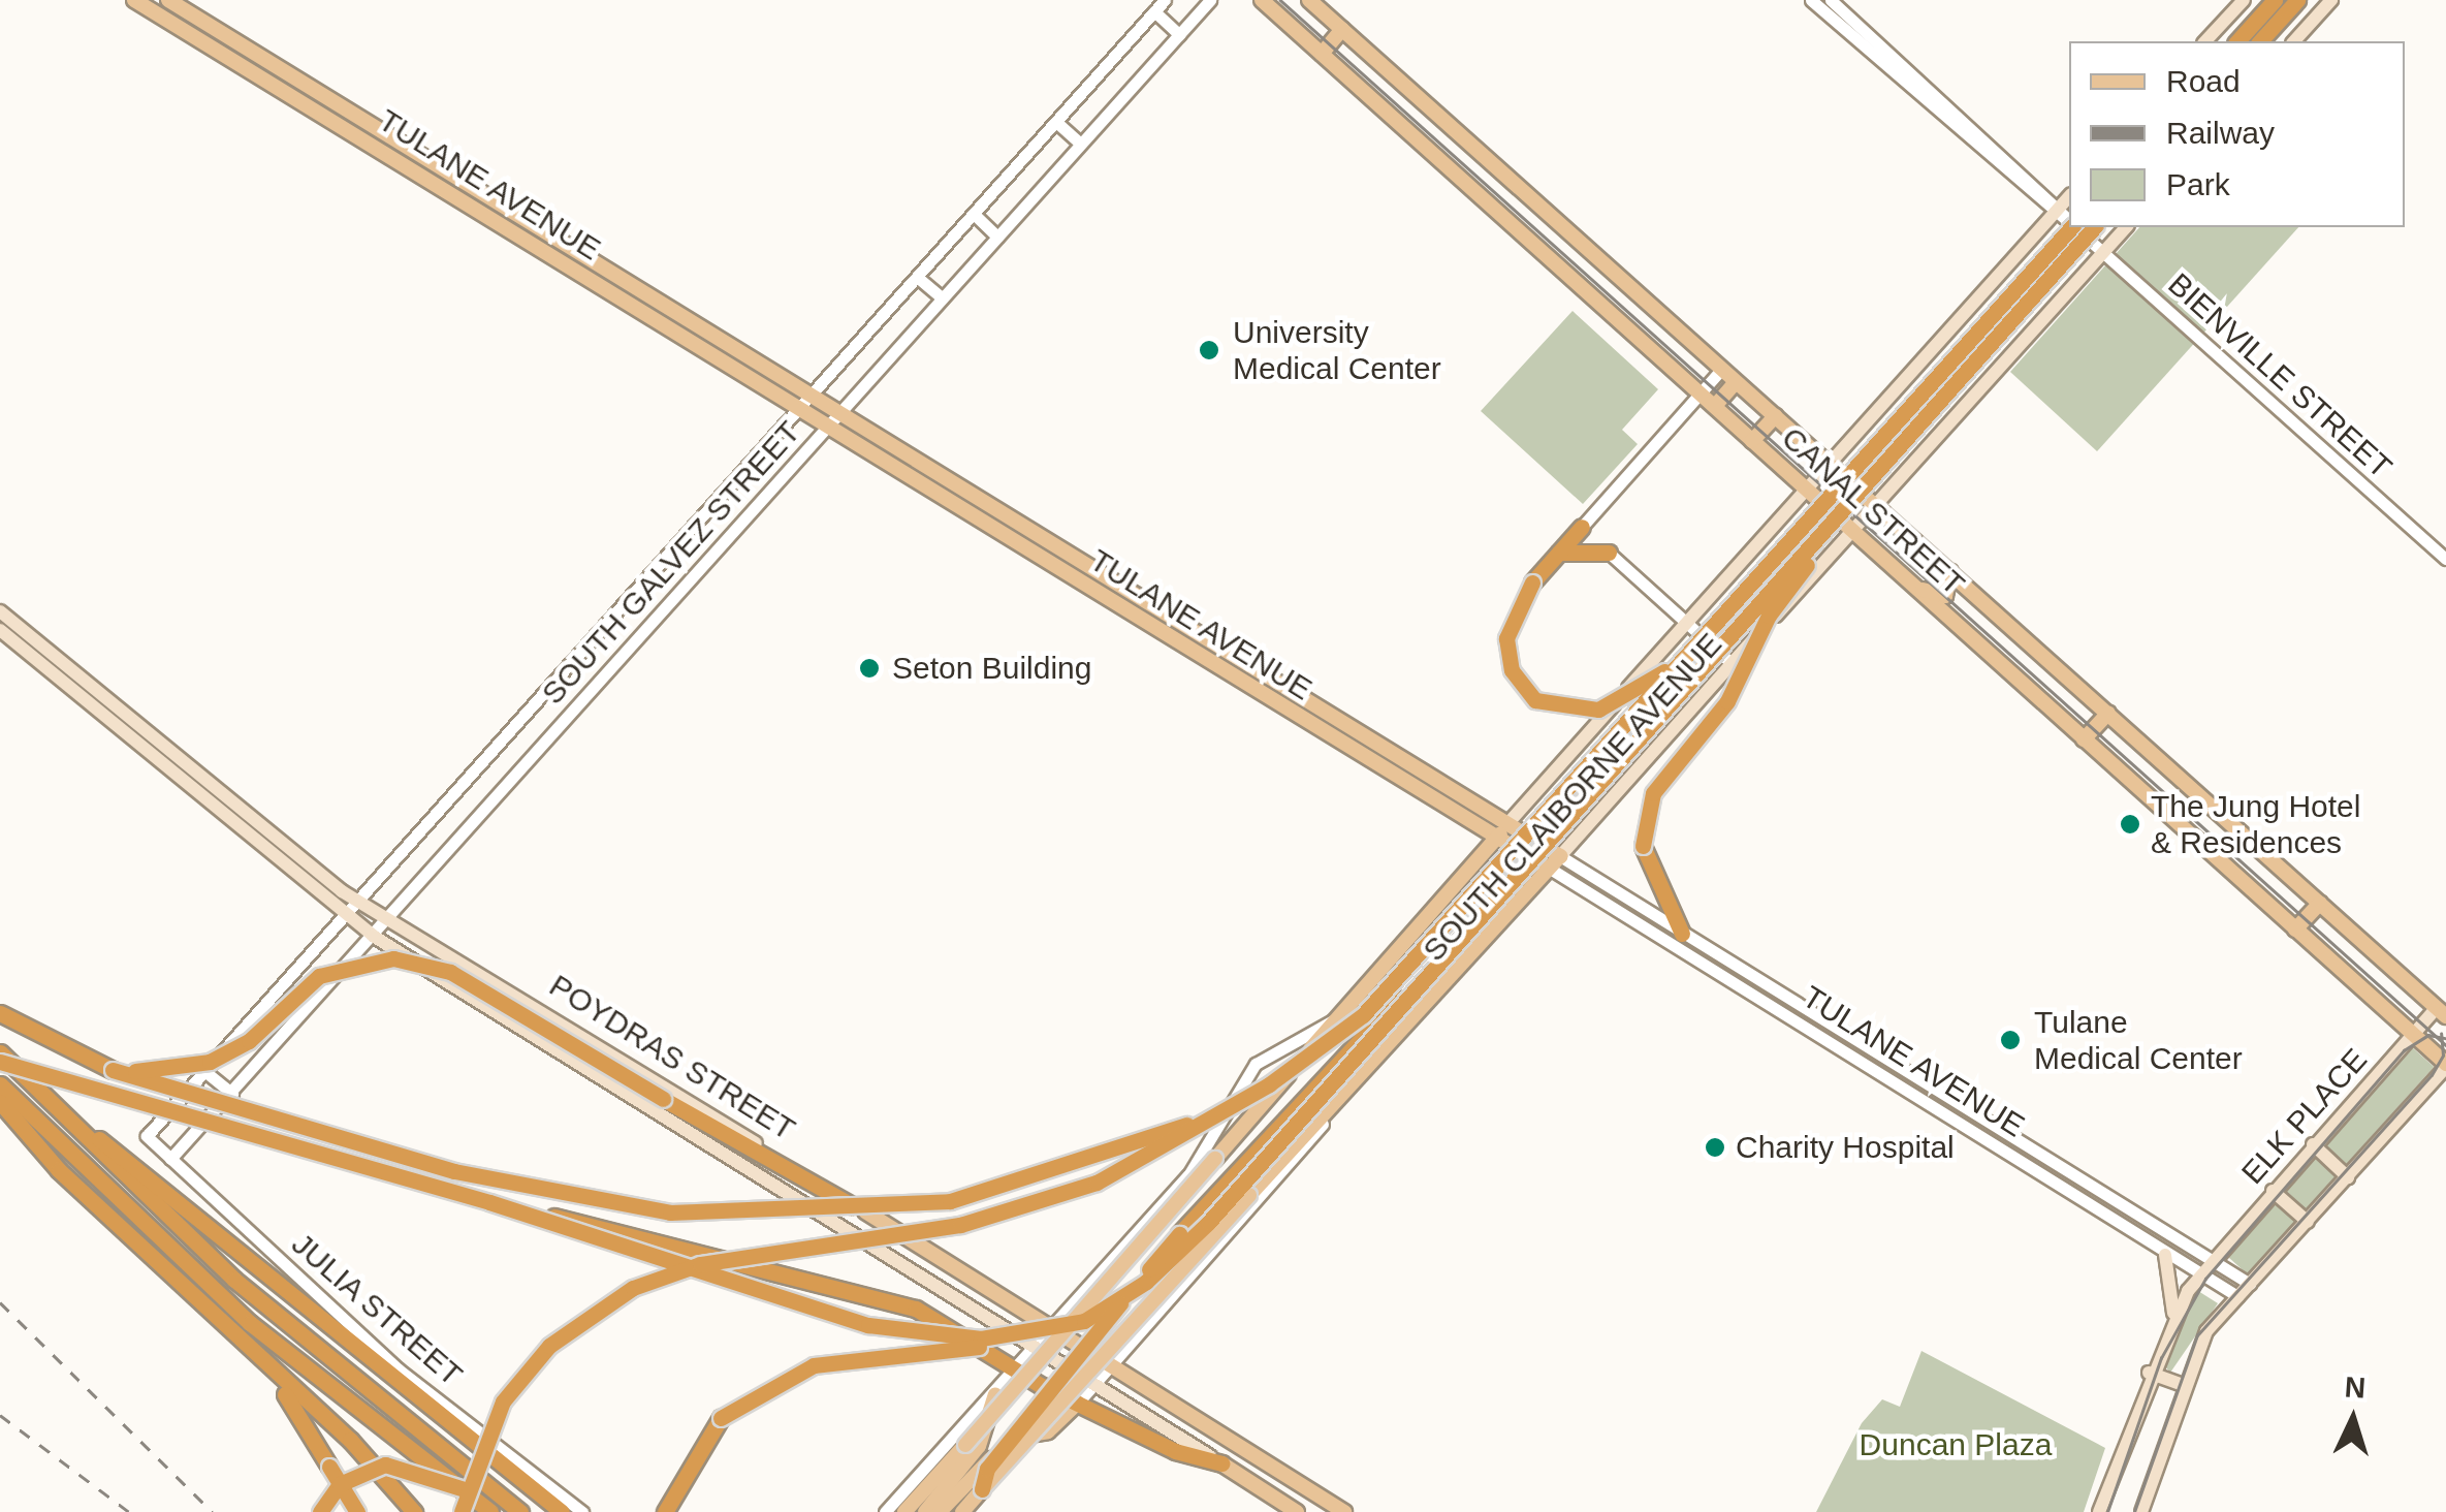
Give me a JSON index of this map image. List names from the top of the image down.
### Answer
{
  "streets": {
    "main road": [
      "TULANE AVENUE",
      "CANAL STREET",
      "SOUTH CLAIBORNE AVENUE",
      "POYDRAS STREET",
      "ELK PLACE"
    ],
    "street": ["BIENVILLE STREET", "SOUTH GALVEZ STREET", "JULIA STREET"]
  },
  "crossings": [
    ["TULANE AVENUE", "SOUTH GALVEZ STREET"],
    ["TULANE AVENUE", "SOUTH CLAIBORNE AVENUE"],
    ["TULANE AVENUE", "ELK PLACE"],
    ["BIENVILLE STREET", "SOUTH CLAIBORNE AVENUE"],
    ["CANAL STREET", "SOUTH CLAIBORNE AVENUE"],
    ["CANAL STREET", "ELK PLACE"],
    ["SOUTH GALVEZ STREET", "POYDRAS STREET"],
    ["SOUTH GALVEZ STREET", "JULIA STREET"],
    ["SOUTH CLAIBORNE AVENUE", "POYDRAS STREET"]
  ],
  "parks": ["Duncan Plaza"],
  "places": [
    "University Medical Center",
    "Seton Building",
    "The Jung Hotel & Residences",
    "Tulane Medical Center",
    "Charity Hospital"
  ],
  "legend": ["Road", "Railway", "Park"],
  "north": "top"
}
